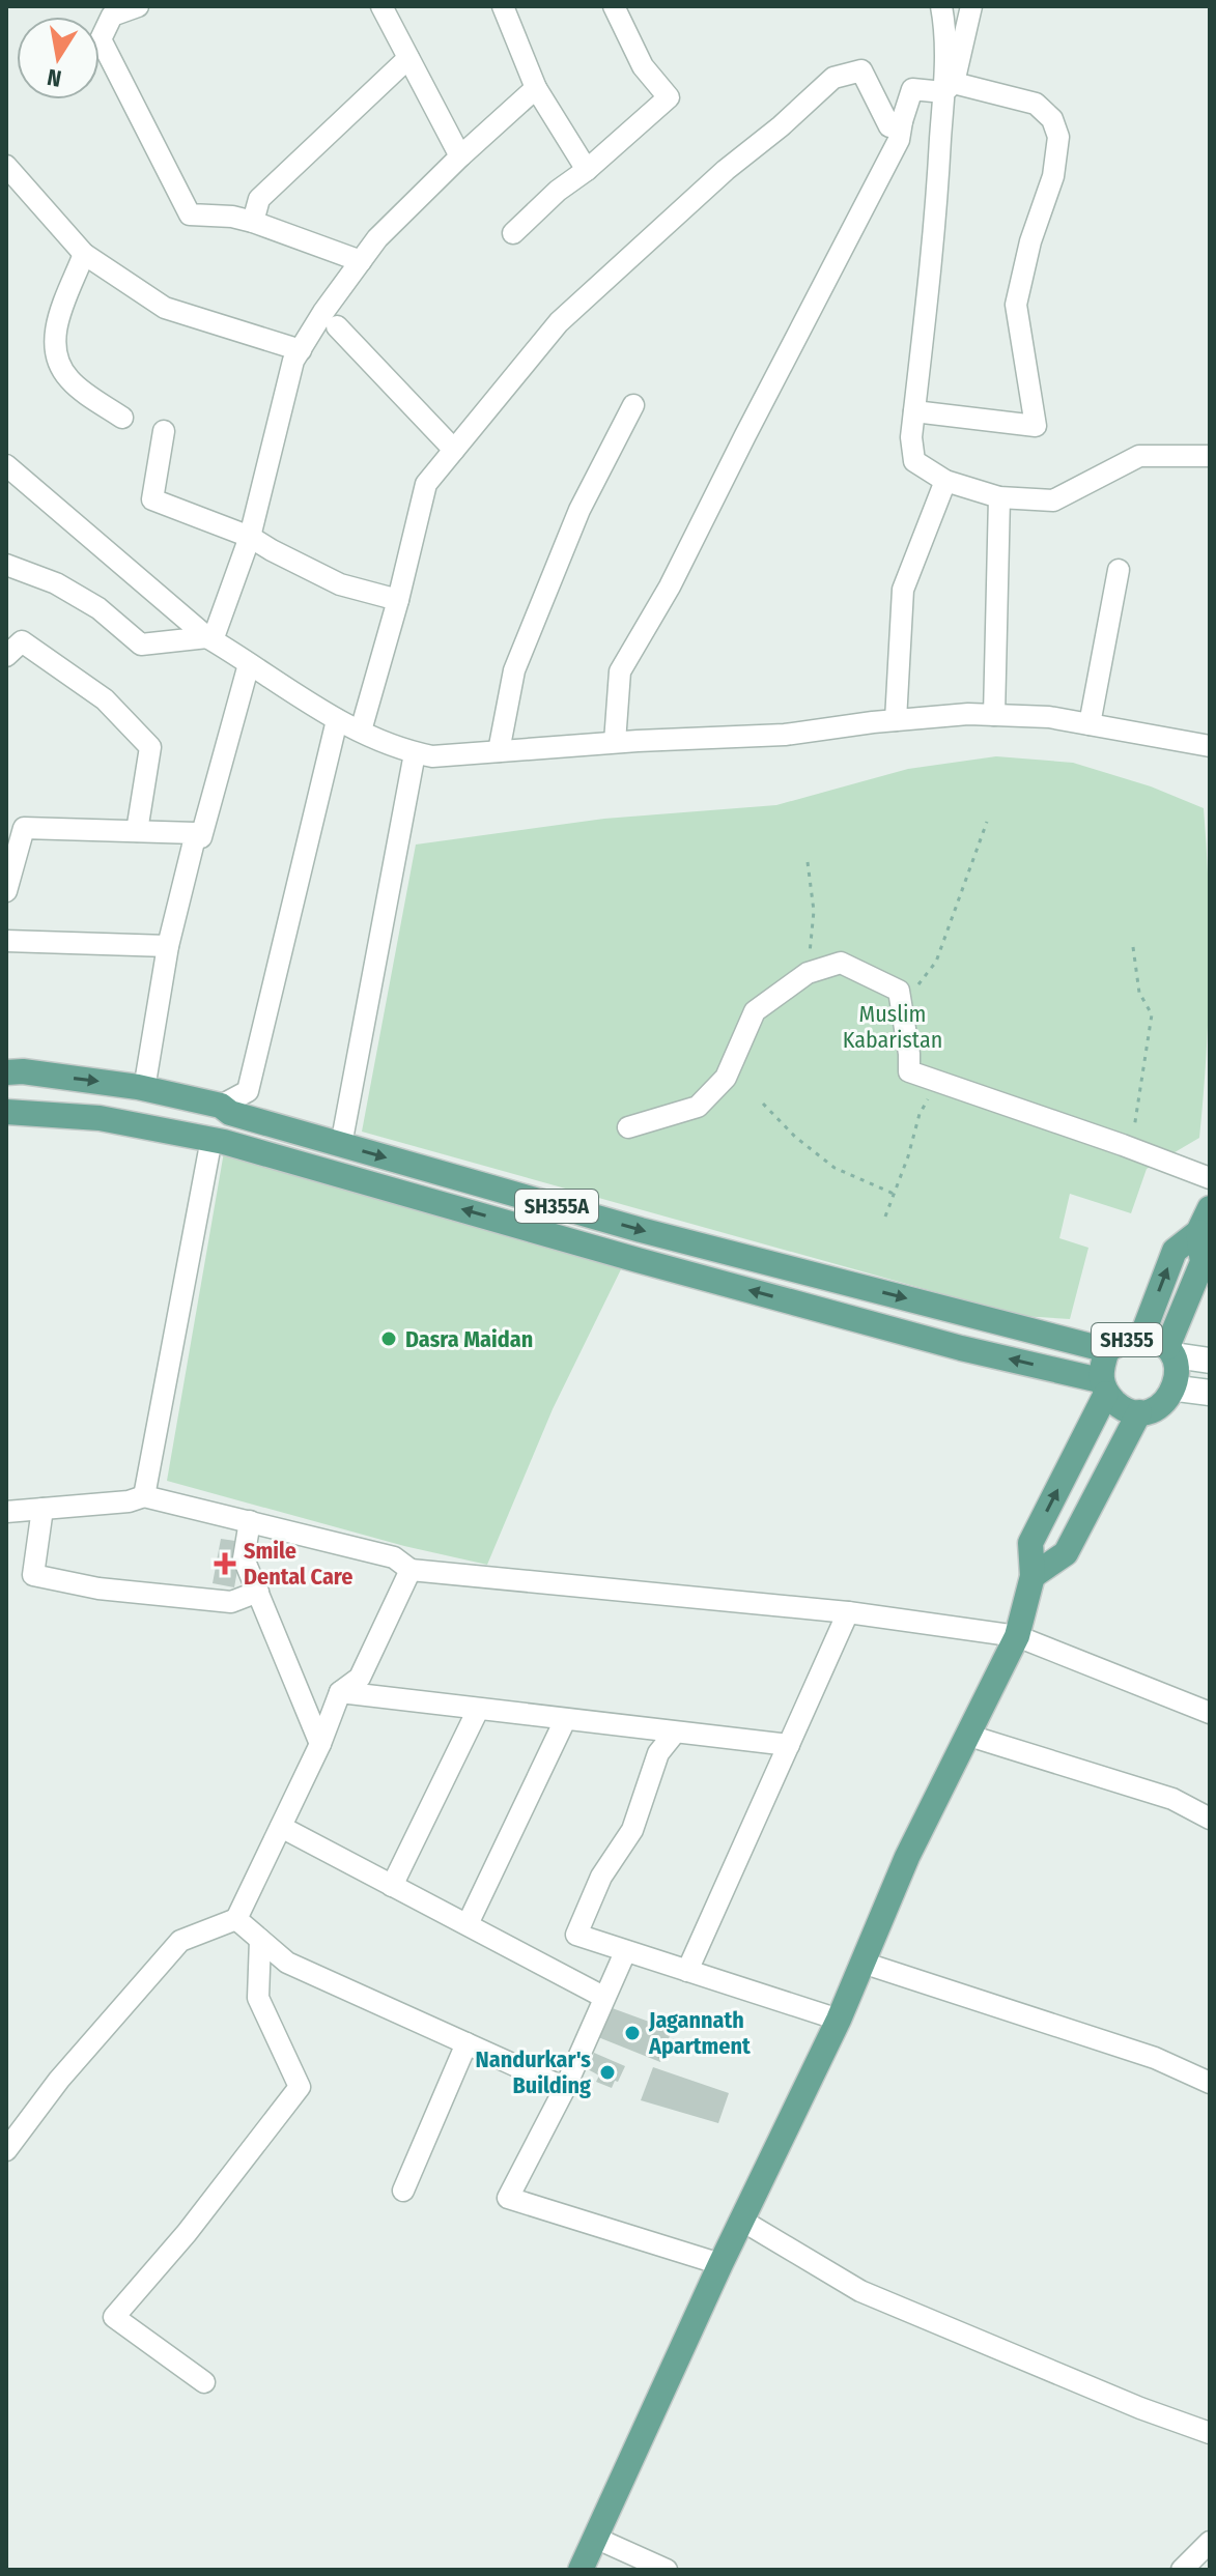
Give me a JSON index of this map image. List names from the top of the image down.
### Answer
{
  "streets": {
    "main road": ["SH355A", "SH355"]
  },
  "crossings": [
    ["SH355A", "SH355"]
  ],
  "parks": ["Muslim Kabaristan"],
  "places": {
    "other": ["Dasra Maidan", "Jagannath Apartment", "Nandurkar's Building"],
    "health": ["Smile Dental Care"]
  },
  "north": "bottom"
}
